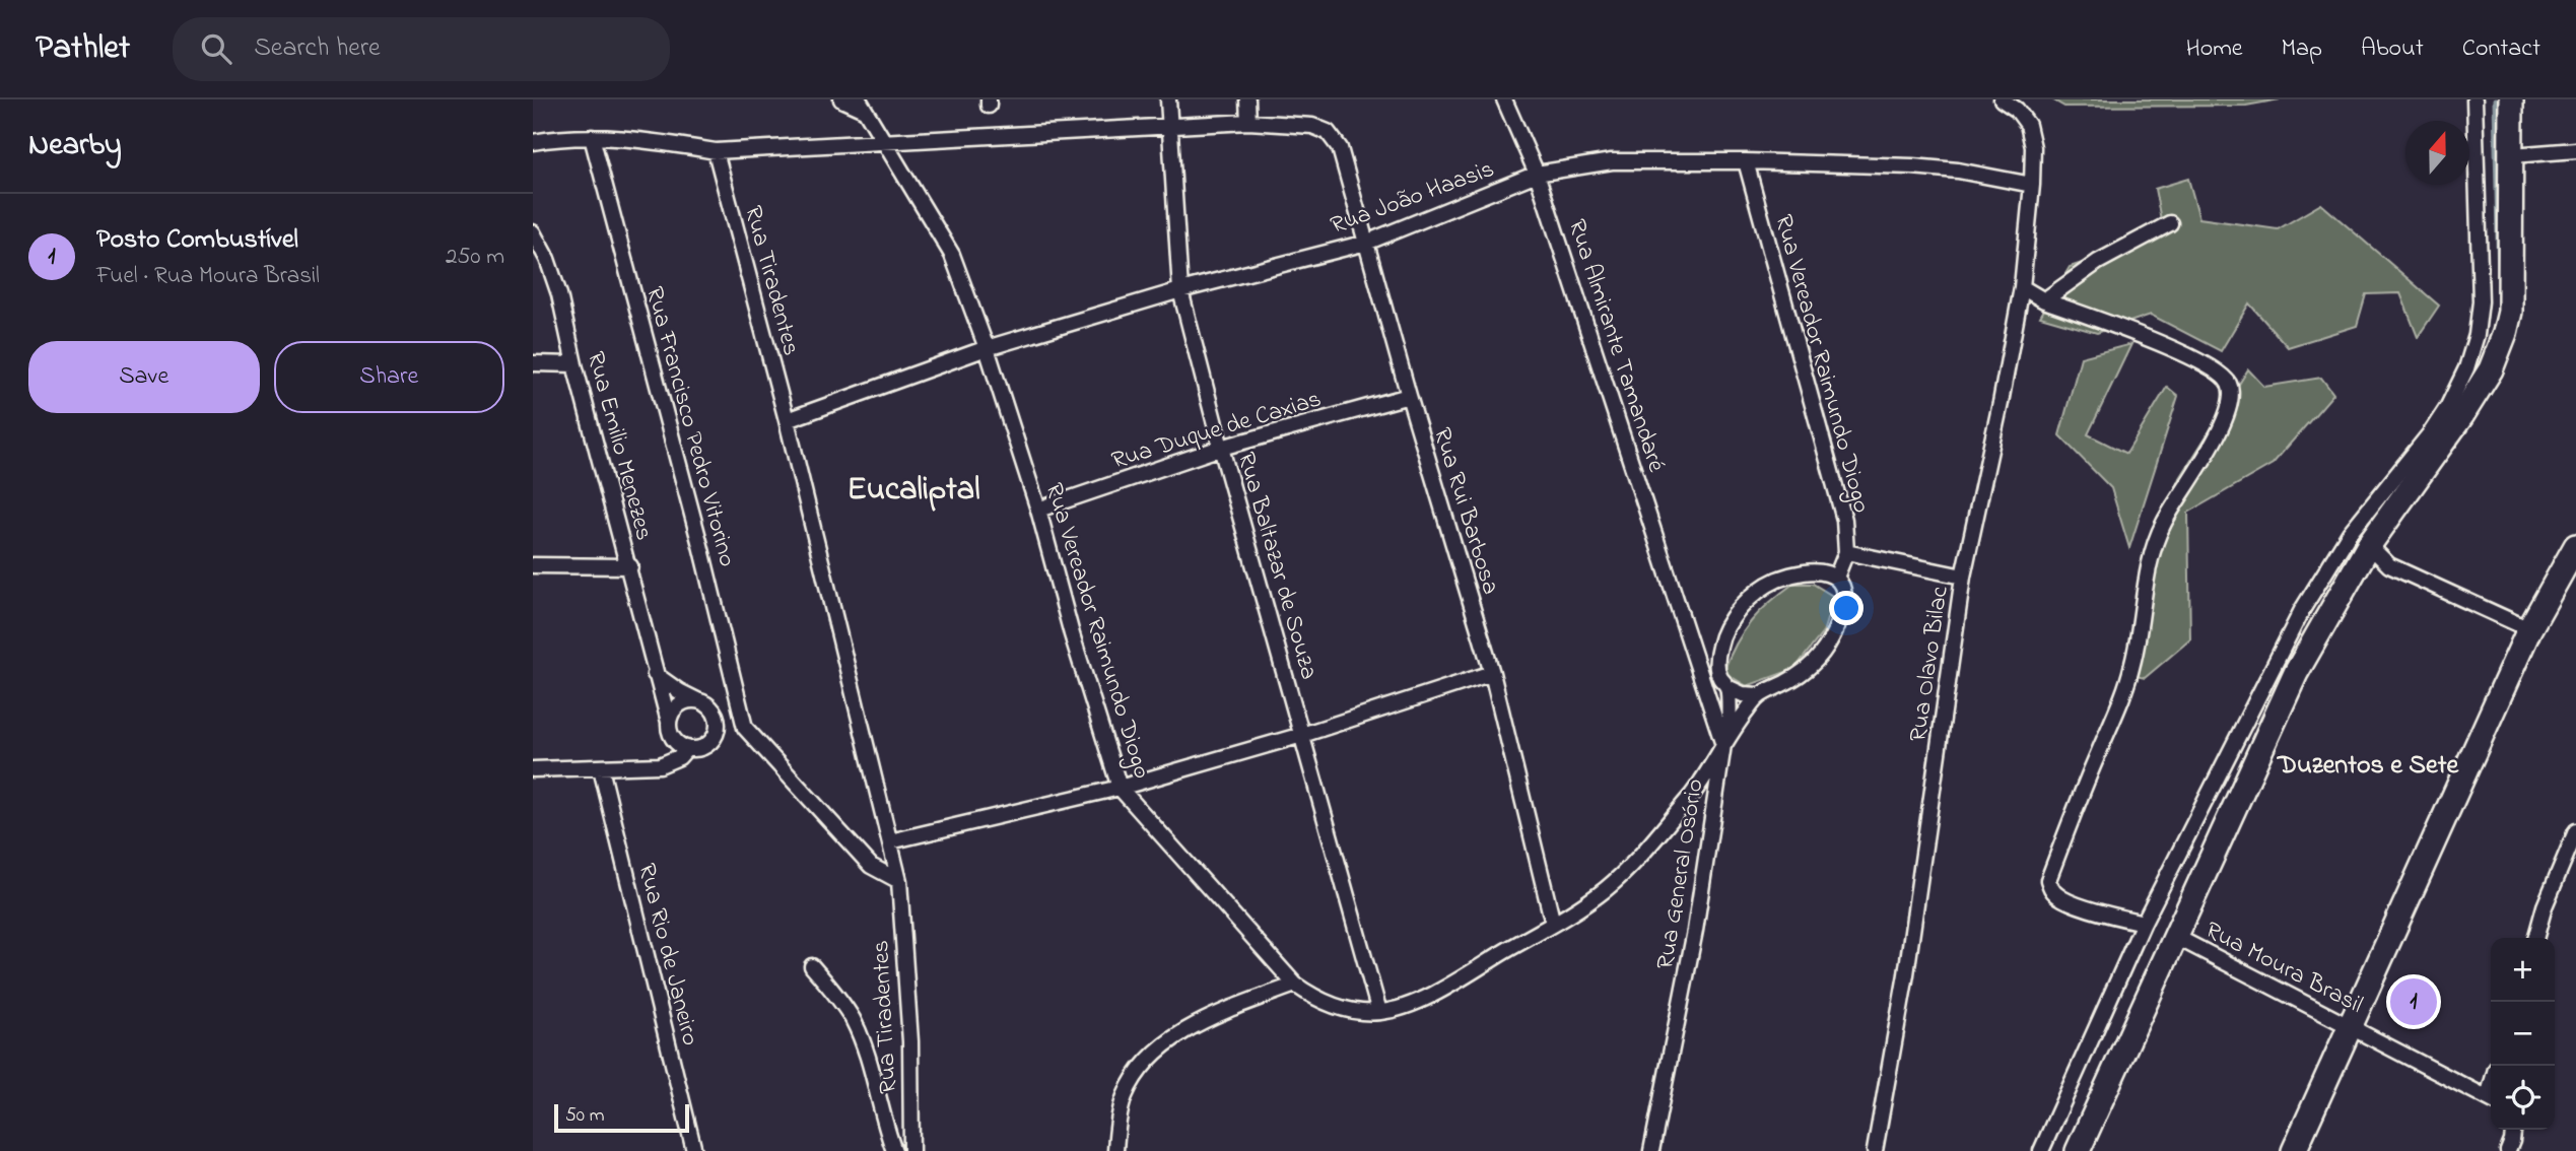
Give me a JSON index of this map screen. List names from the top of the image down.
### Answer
{
  "streets": {
    "street": [
      "Rua João Haasis",
      "Rua Tiradentes",
      "Rua Almirante Tamandaré",
      "Rua Vereador Raimundo Diogo",
      "Rua Francisco Pedro Vitorino",
      "Rua Duque de Caxias",
      "Rua Emilio Menezes",
      "Rua Rui Barbosa",
      "Rua Baltazar de Souza",
      "Rua Olavo Bilac",
      "Rua General Osório",
      "Rua Rio de Janeiro",
      "Rua Moura Brasil"
    ]
  },
  "crossings": [
    ["Rua João Haasis", "Rua Tiradentes"],
    ["Rua João Haasis", "Rua Almirante Tamandaré"],
    ["Rua João Haasis", "Rua Vereador Raimundo Diogo"],
    ["Rua João Haasis", "Rua Rui Barbosa"],
    ["Rua João Haasis", "Rua Baltazar de Souza"],
    ["Rua João Haasis", "Rua Olavo Bilac"],
    ["Rua Almirante Tamandaré", "Rua General Osório"],
    ["Rua Vereador Raimundo Diogo", "Rua Duque de Caxias"],
    ["Rua Vereador Raimundo Diogo", "Rua Rui Barbosa"],
    ["Rua Vereador Raimundo Diogo", "Rua Baltazar de Souza"],
    ["Rua Vereador Raimundo Diogo", "Rua General Osório"],
    ["Rua Duque de Caxias", "Rua Rui Barbosa"],
    ["Rua Duque de Caxias", "Rua Baltazar de Souza"]
  ],
  "districts": ["Eucaliptal", "Duzentos e Sete"],
  "scale_bar": "50 m",
  "north": "top",
  "page": {
    "header": "Pathlet",
    "search": "Search here",
    "nav": [
      "Home",
      "Map",
      "About",
      "Contact"
    ],
    "heading": "Nearby",
    "list": [
      {
        "mark": "1",
        "name": "Posto Combustível",
        "note": "Fuel · Rua Moura Brasil",
        "value": "250 m"
      }
    ],
    "buttons": ["Save", "Share"],
    "map_buttons": ["+", "−"],
    "pins": "1",
    "scale": "50 m"
  }
}
